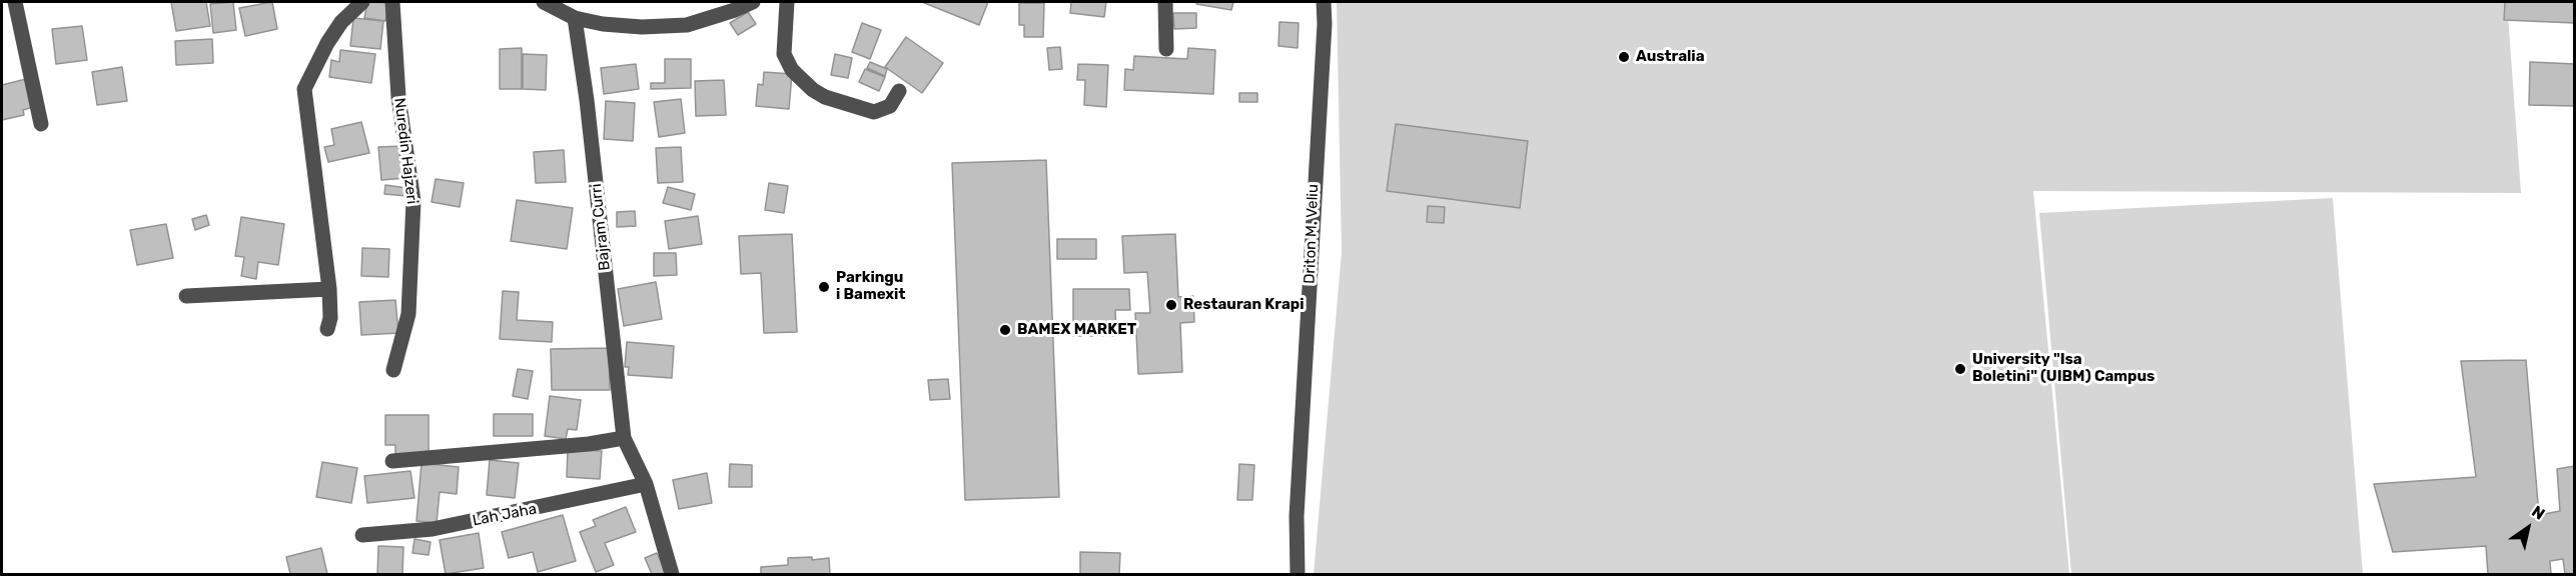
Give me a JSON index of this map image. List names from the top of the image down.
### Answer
{
  "streets": {
    "street": [
      "Nuredin Hajzeri",
      "Bajram Curri",
      "Driton M. Veliu",
      "Lah Jaha"
    ]
  },
  "crossings": [
    ["Bajram Curri", "Lah Jaha"]
  ],
  "places": [
    "Australia",
    "Parkingu i Bamexit",
    "Restauran Krapi",
    "BAMEX MARKET",
    "University \"Isa Boletini\" (UIBM) Campus"
  ],
  "north": "top right"
}
